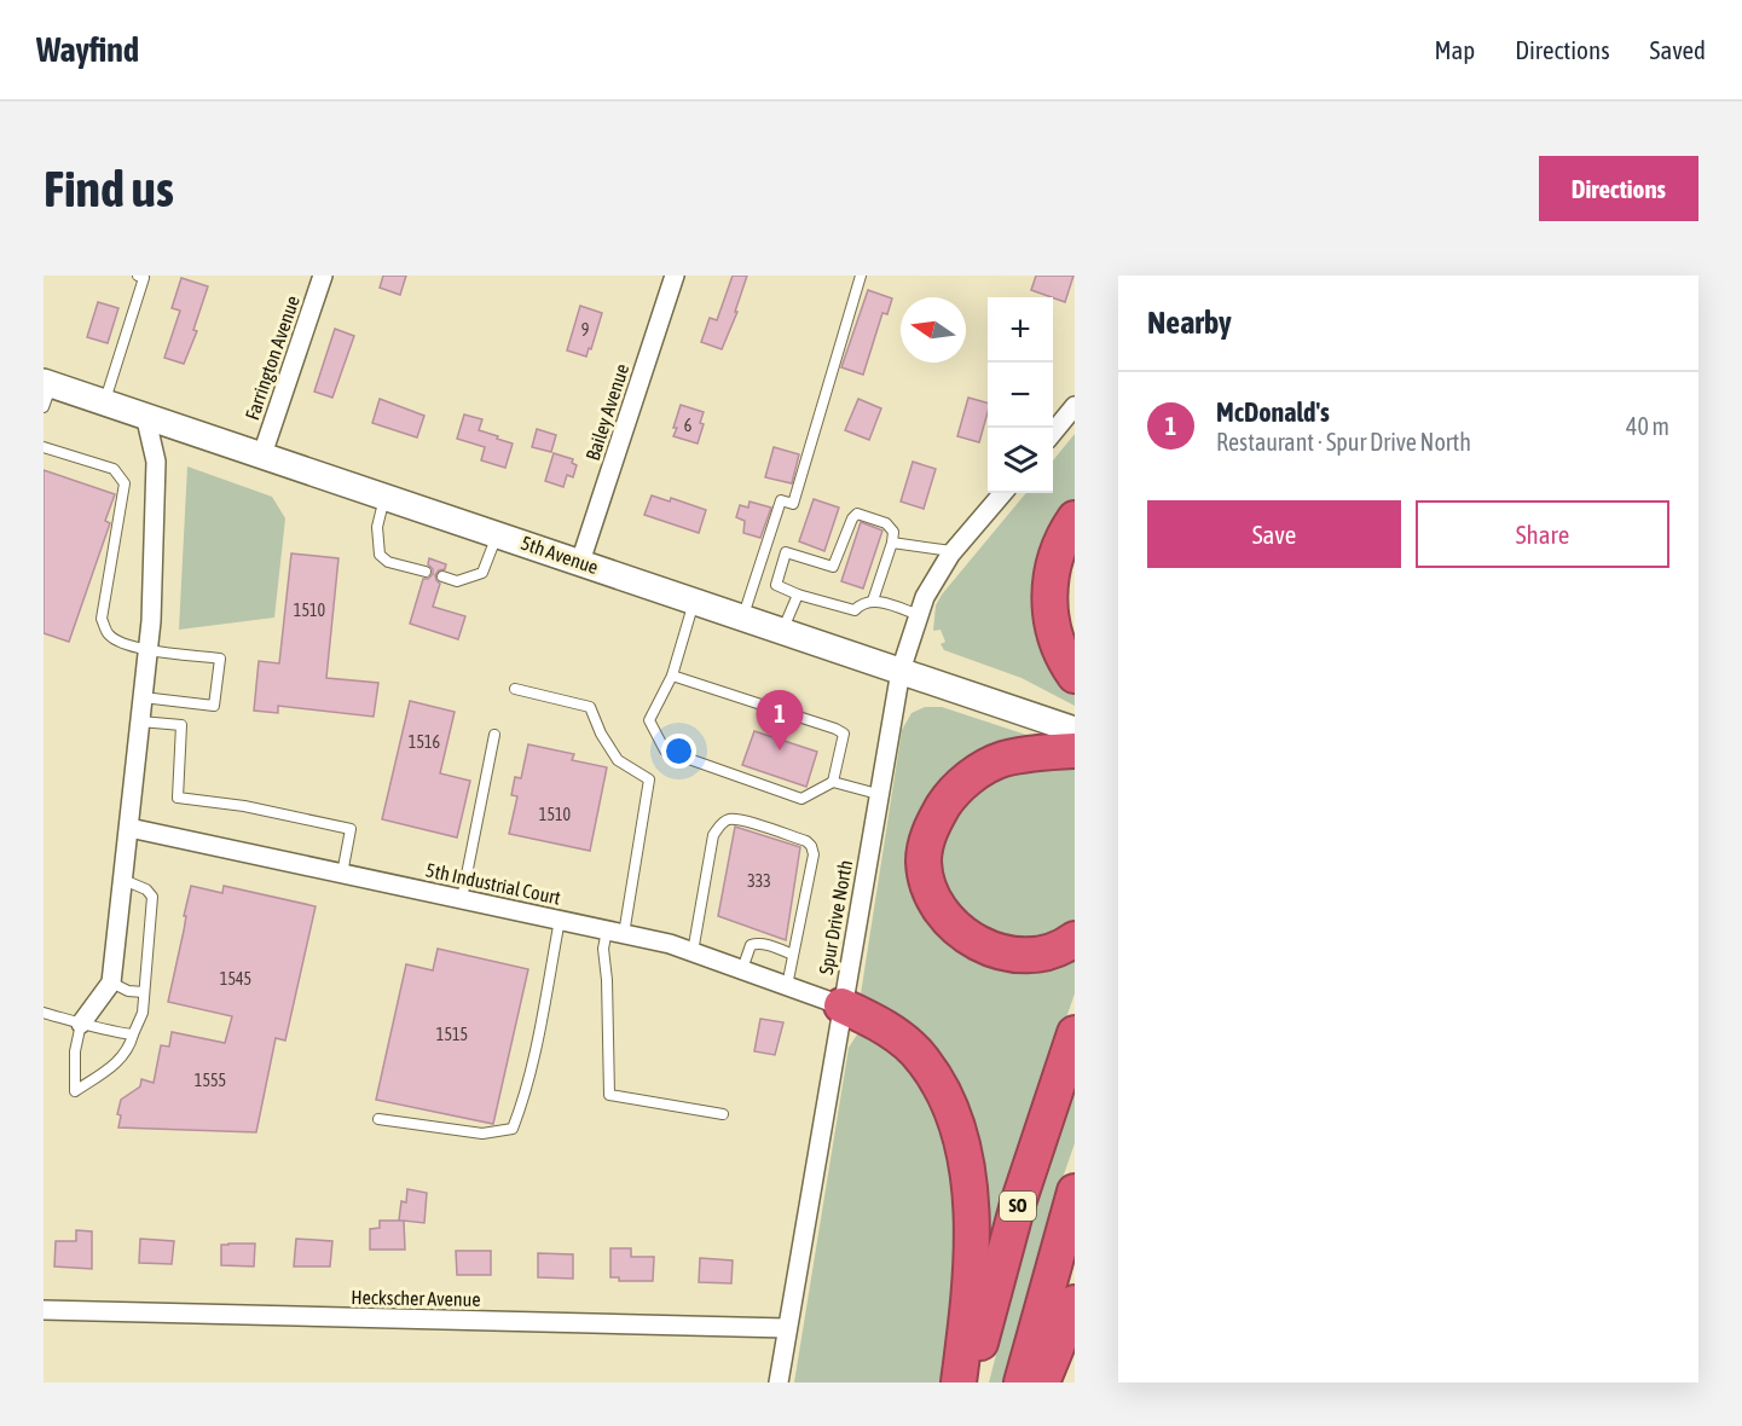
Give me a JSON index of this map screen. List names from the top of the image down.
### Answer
{
  "streets": {
    "highway": ["SO"],
    "main road": ["5th Avenue"],
    "street": [
      "Farrington Avenue",
      "Bailey Avenue",
      "5th Industrial Court",
      "Spur Drive North",
      "Heckscher Avenue"
    ]
  },
  "crossings": [
    ["Farrington Avenue", "5th Avenue"],
    ["Bailey Avenue", "5th Avenue"],
    ["5th Avenue", "Spur Drive North"],
    ["5th Industrial Court", "Spur Drive North"],
    ["Spur Drive North", "Heckscher Avenue"]
  ],
  "house_numbers": [
    "9",
    "6",
    "1510",
    "1516",
    "1510",
    "333",
    "1545",
    "1515",
    "1555"
  ],
  "north": "left",
  "page": {
    "header": "Wayfind",
    "nav": ["Map", "Directions", "Saved"],
    "buttons": [
      "Directions",
      ["Save", "Share"]
    ],
    "title": "Find us",
    "heading": "Nearby",
    "map_buttons": ["+", "−"],
    "list": [
      {
        "mark": "1",
        "name": "McDonald's",
        "note": "Restaurant · Spur Drive North",
        "value": "40 m"
      }
    ],
    "pins": "1"
  }
}
